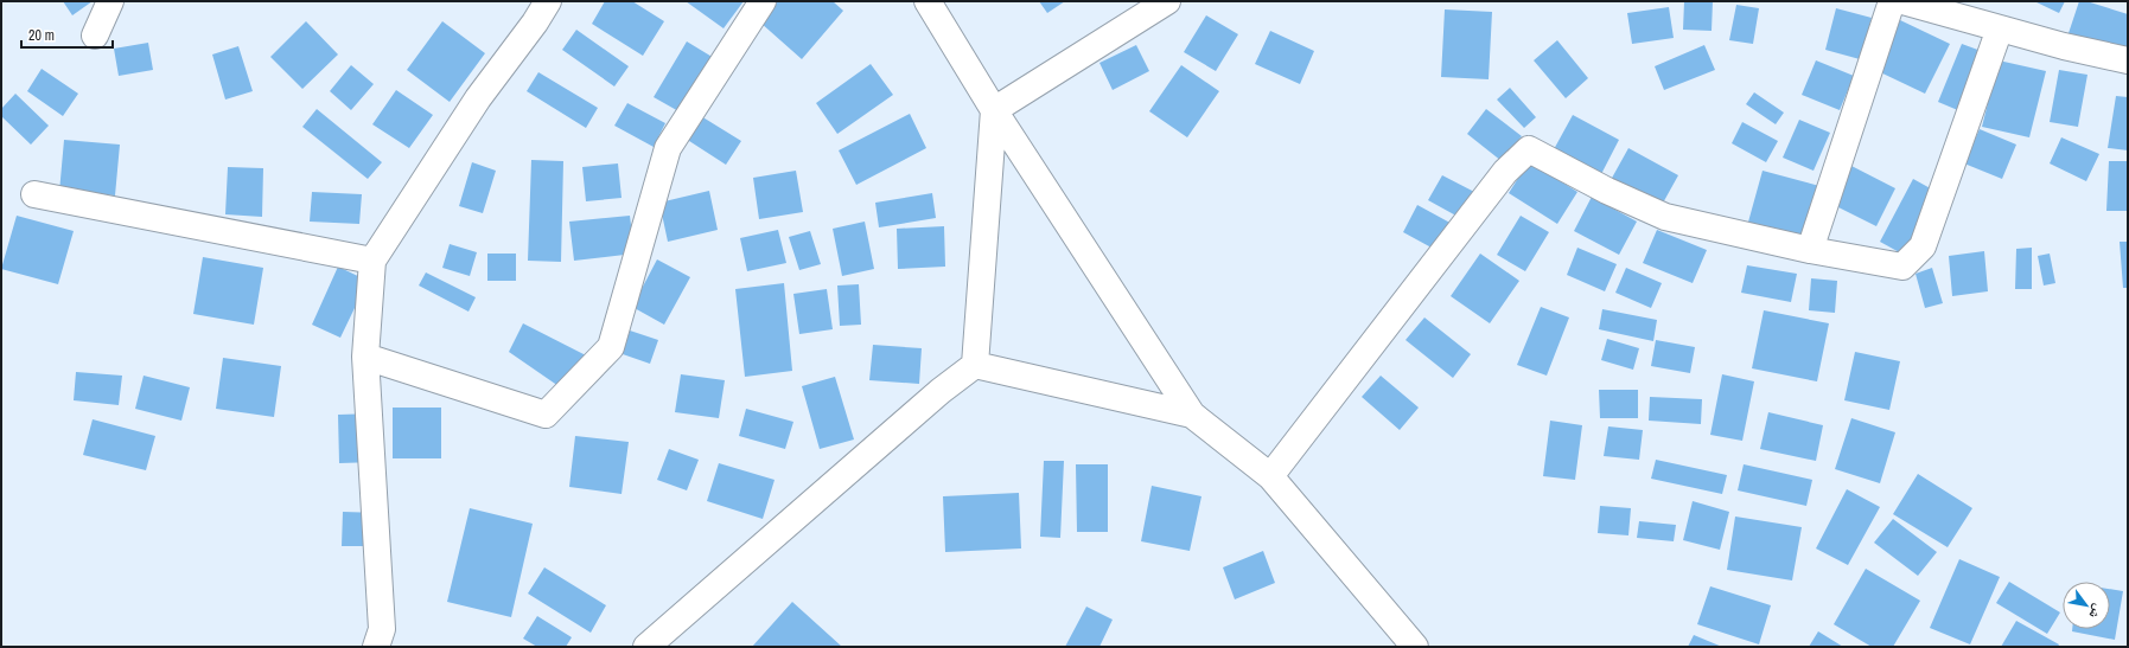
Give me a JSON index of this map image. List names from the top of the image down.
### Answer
{
  "scale_bar": "20 m",
  "north": "bottom right"
}
